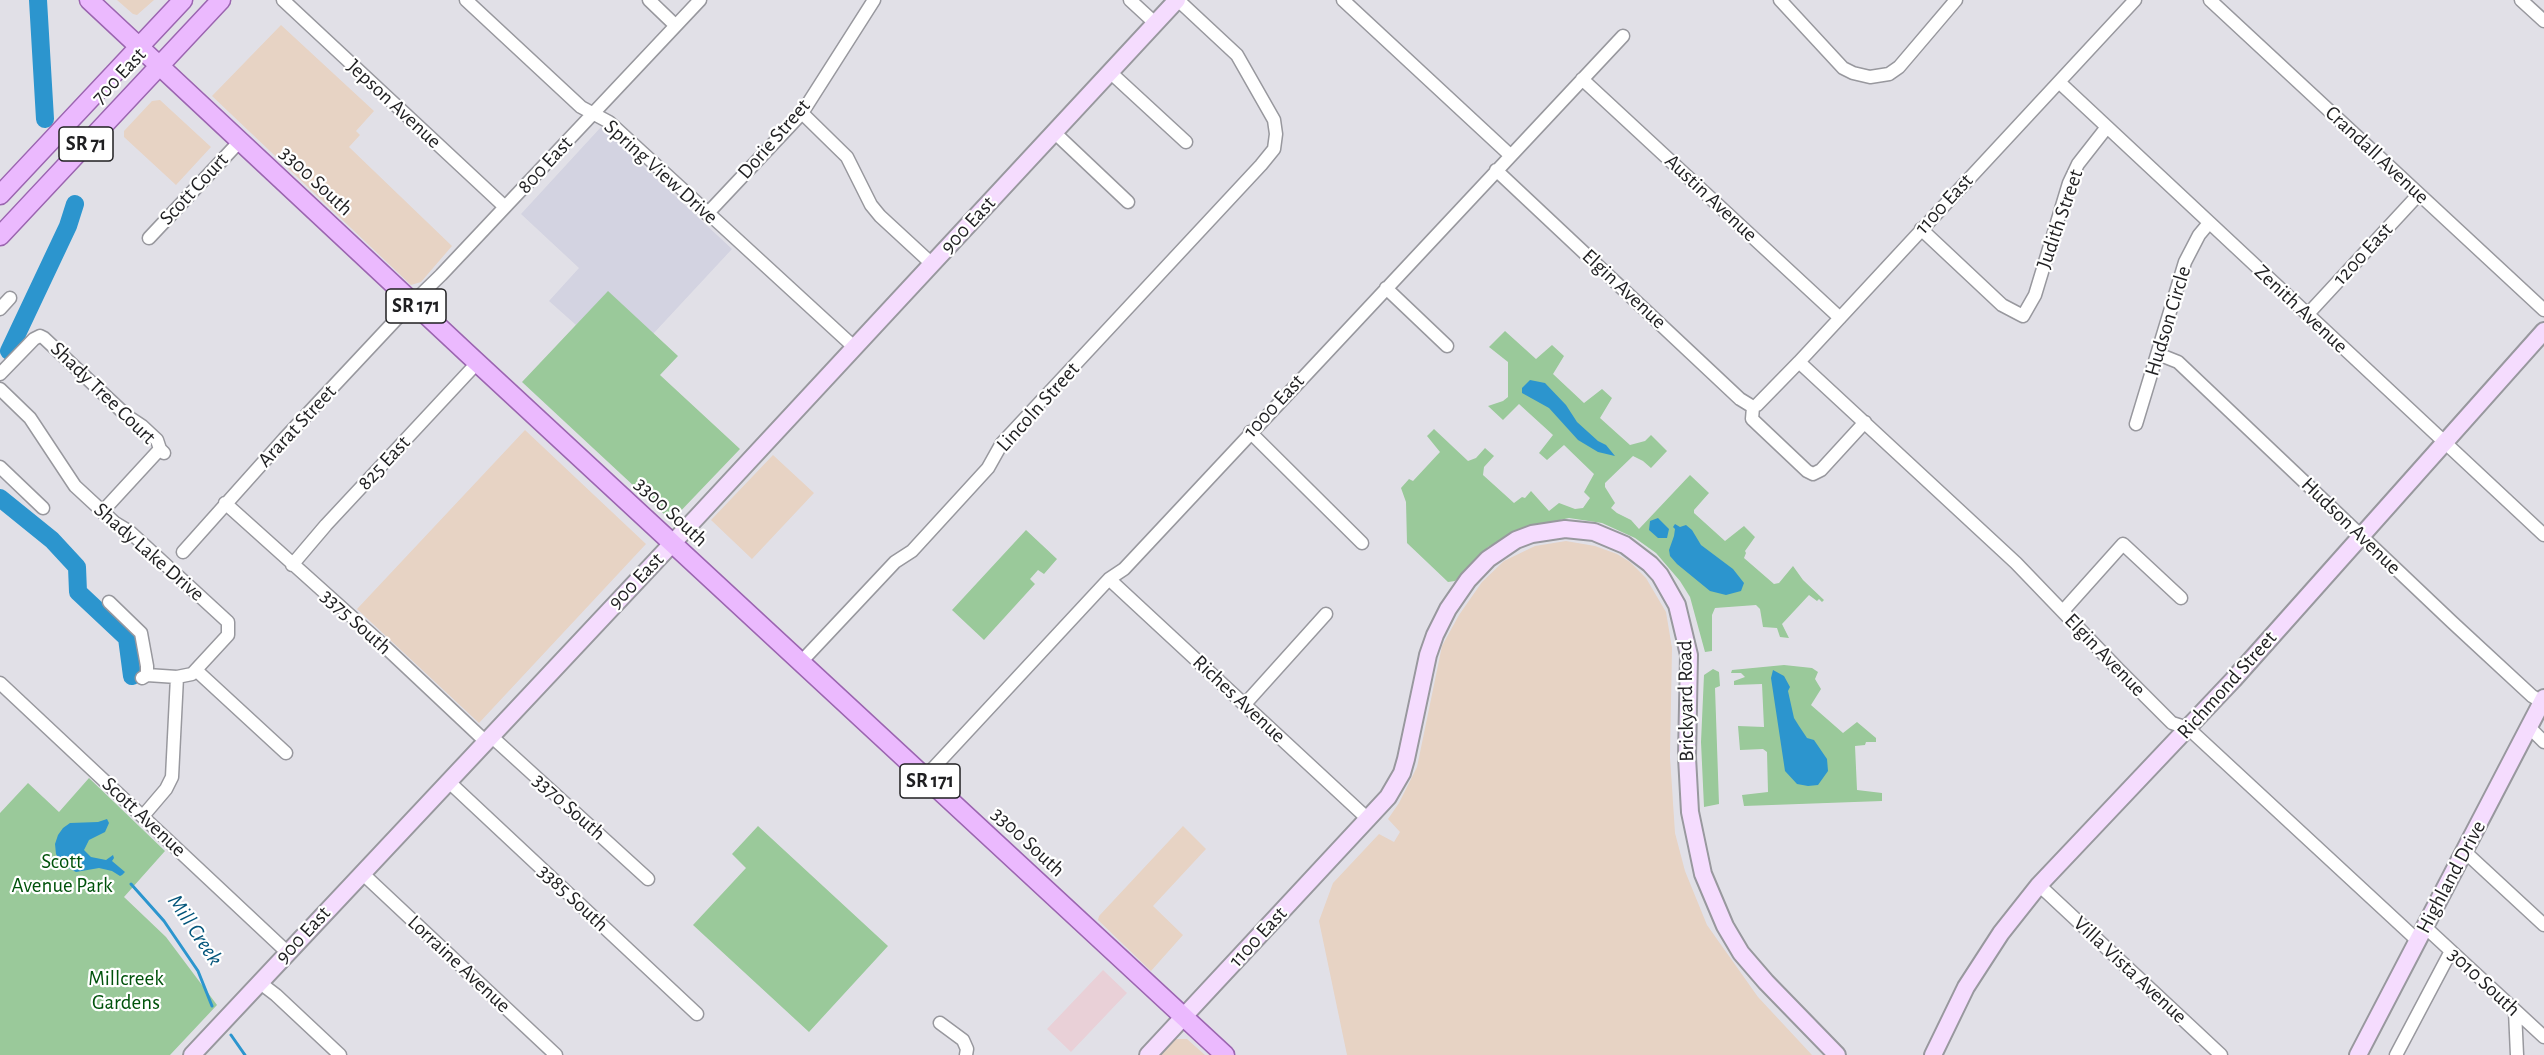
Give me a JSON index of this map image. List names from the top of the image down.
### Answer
{
  "streets": {
    "main road": [
      "700 East",
      "SR 71",
      "3300 South",
      "SR 171"
    ],
    "street": [
      "Jepson Avenue",
      "Dorie Street",
      "Crandall Avenue",
      "800 East",
      "Spring View Drive",
      "Scott Court",
      "Austin Avenue",
      "1100 East",
      "Judith Street",
      "900 East",
      "1200 East",
      "Elgin Avenue",
      "Zenith Avenue",
      "Hudson Circle",
      "Shady Tree Court",
      "1000 East",
      "Lincoln Street",
      "Ararat Street",
      "825 East",
      "Hudson Avenue",
      "Shady Lake Drive",
      "3375 South",
      "Richmond Street",
      "Riches Avenue",
      "Brickyard Road",
      "3370 South",
      "Scott Avenue",
      "Highland Drive",
      "3385 South",
      "Lorraine Avenue",
      "Villa Vista Avenue",
      "3010 South"
    ]
  },
  "crossings": [
    ["700 East", "3300 South"],
    ["Jepson Avenue", "800 East"],
    ["Dorie Street", "Spring View Drive"],
    ["Crandall Avenue", "1200 East"],
    ["800 East", "Spring View Drive"],
    ["800 East", "3300 South"],
    ["800 East", "Ararat Street"],
    ["Spring View Drive", "900 East"],
    ["3300 South", "Scott Court"],
    ["3300 South", "1100 East"],
    ["3300 South", "900 East"],
    ["3300 South", "1000 East"],
    ["3300 South", "Lincoln Street"],
    ["3300 South", "Ararat Street"],
    ["3300 South", "825 East"],
    ["Austin Avenue", "1100 East"],
    ["Austin Avenue", "1000 East"],
    ["1100 East", "Judith Street"],
    ["1100 East", "Elgin Avenue"],
    ["1100 East", "Zenith Avenue"],
    ["1100 East", "Riches Avenue"],
    ["1100 East", "Brickyard Road"],
    ["Judith Street", "Zenith Avenue"],
    ["900 East", "Lincoln Street"],
    ["900 East", "3375 South"],
    ["900 East", "3370 South"],
    ["900 East", "Scott Avenue"],
    ["900 East", "3385 South"],
    ["900 East", "Lorraine Avenue"],
    ["1200 East", "Zenith Avenue"],
    ["Elgin Avenue", "1000 East"],
    ["Elgin Avenue", "Richmond Street"],
    ["Elgin Avenue", "Highland Drive"],
    ["Elgin Avenue", "3010 South"],
    ["Zenith Avenue", "Hudson Circle"],
    ["Zenith Avenue", "Richmond Street"],
    ["Hudson Circle", "Hudson Avenue"],
    ["Shady Tree Court", "Shady Lake Drive"],
    ["1000 East", "Riches Avenue"],
    ["Ararat Street", "3375 South"],
    ["825 East", "3375 South"],
    ["Hudson Avenue", "Richmond Street"],
    ["Hudson Avenue", "Highland Drive"],
    ["3375 South", "3370 South"],
    ["Richmond Street", "Villa Vista Avenue"],
    ["Riches Avenue", "Brickyard Road"],
    ["Highland Drive", "3010 South"]
  ],
  "water": ["Mill Creek"],
  "parks": ["Scott Avenue Park", "Millcreek Gardens"]
}
